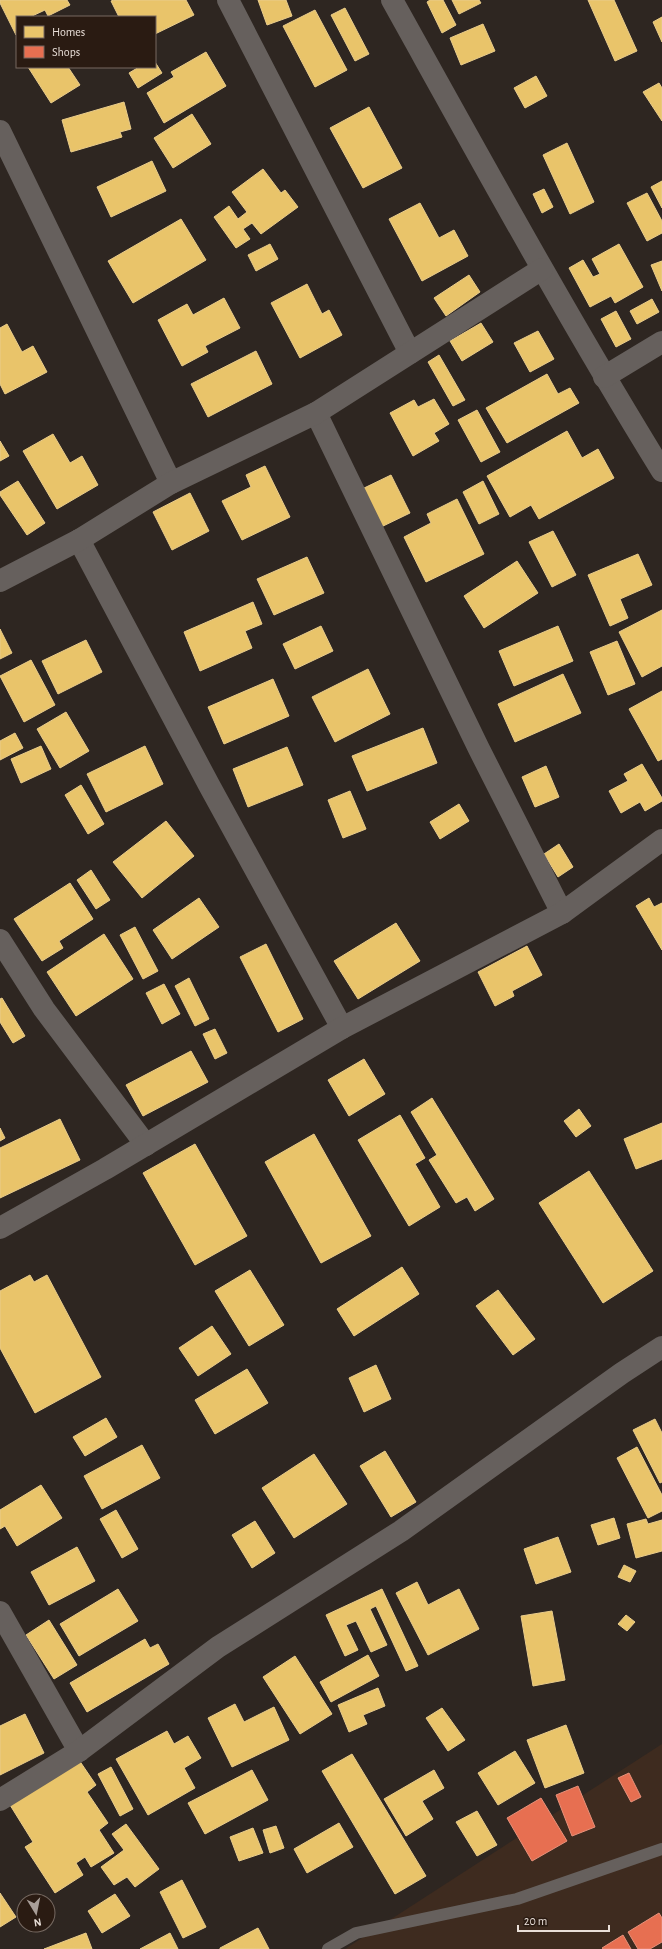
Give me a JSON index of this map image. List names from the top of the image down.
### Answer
{
  "legend": ["Homes", "Shops"],
  "scale_bar": "20 m",
  "north": "bottom"
}
